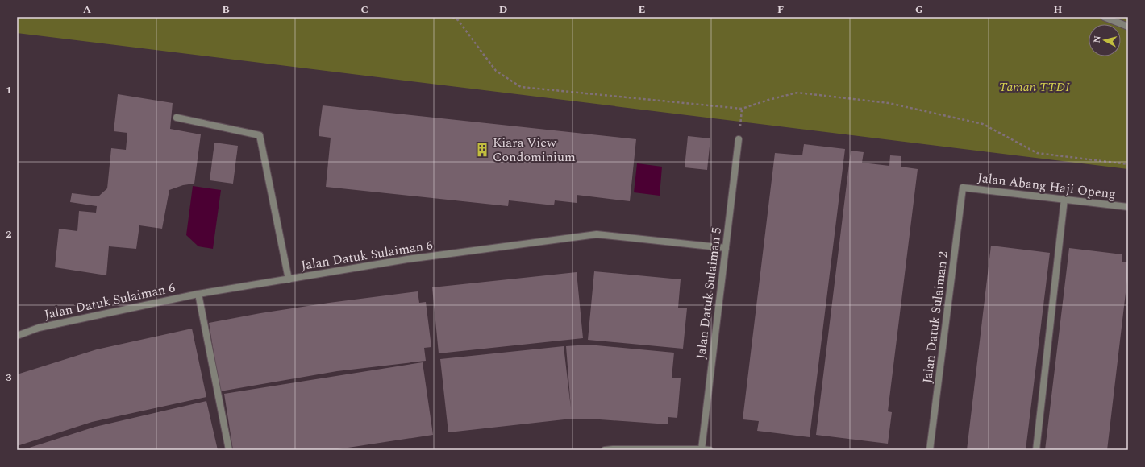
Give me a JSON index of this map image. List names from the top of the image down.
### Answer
{
  "streets": {
    "street": [
      "Jalan Abang Haji Openg",
      "Jalan Datuk Sulaiman 6",
      "Jalan Datuk Sulaiman 5",
      "Jalan Datuk Sulaiman 2"
    ]
  },
  "crossings": [
    ["Jalan Abang Haji Openg", "Jalan Datuk Sulaiman 2"],
    ["Jalan Datuk Sulaiman 6", "Jalan Datuk Sulaiman 5"]
  ],
  "parks": ["Taman TTDI"],
  "places": {
    "building": ["Kiara View Condominium"]
  },
  "north": "left",
  "grid": {
    "columns": [
      "A",
      "B",
      "C",
      "D",
      "E",
      "F",
      "G",
      "H"
    ],
    "rows": ["1", "2", "3"]
  }
}
